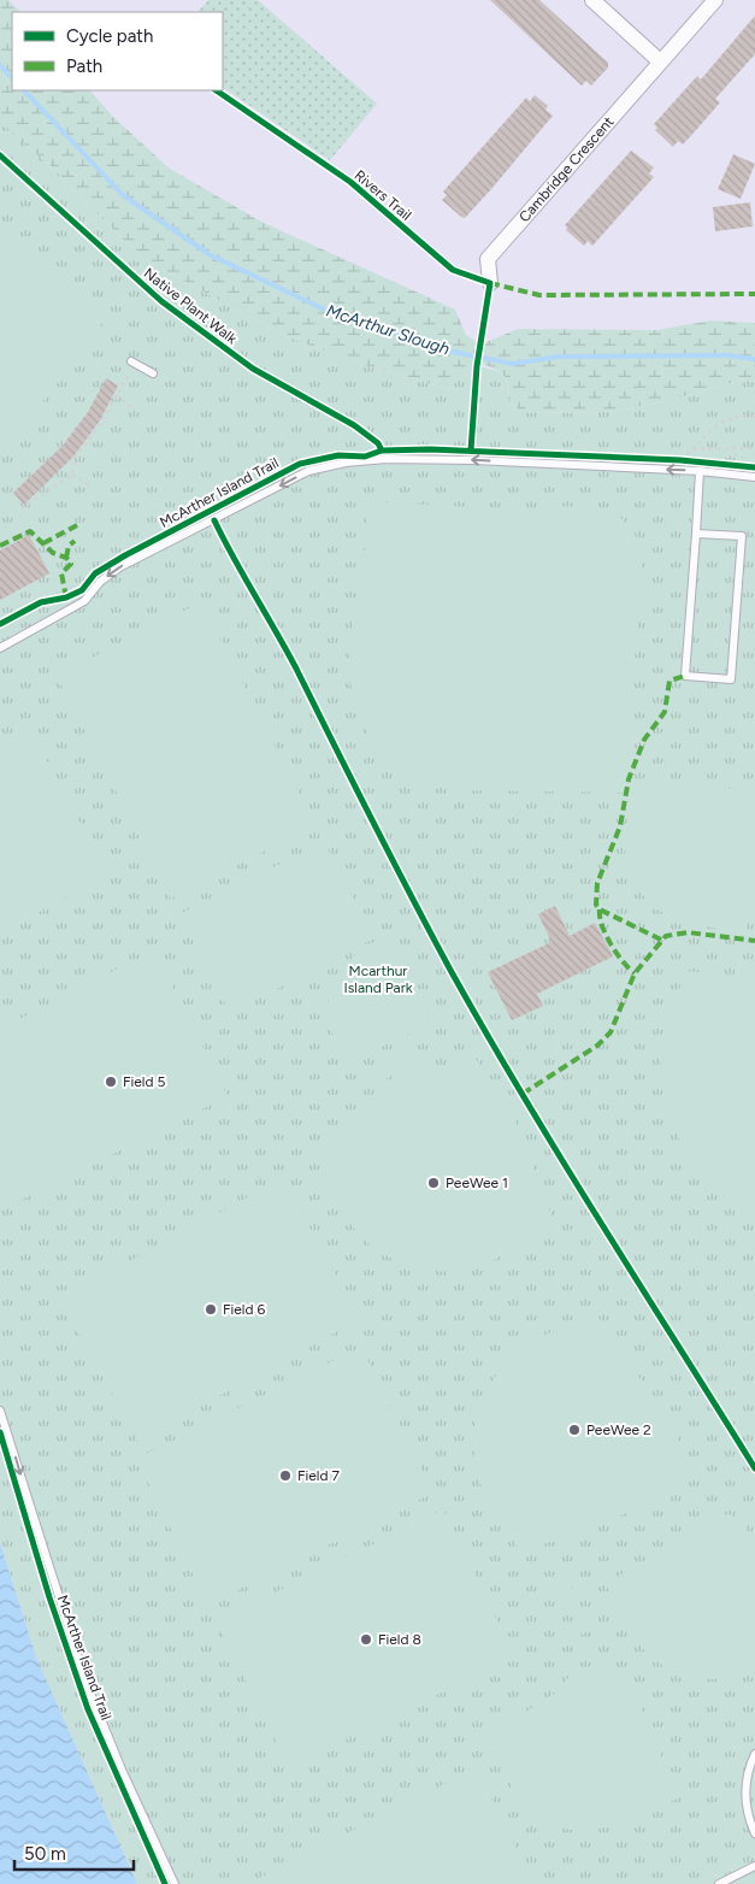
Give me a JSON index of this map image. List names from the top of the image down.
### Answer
{
  "streets": {
    "street": ["Cambridge Crescent"],
    "cycle path": ["Rivers Trail", "Native Plant Walk", "McArther Island Trail"]
  },
  "water": ["McArthur Slough"],
  "parks": ["Mcarthur Island Park"],
  "places": [
    "Field 5",
    "PeeWee 1",
    "Field 6",
    "PeeWee 2",
    "Field 7",
    "Field 8"
  ],
  "legend": ["Cycle path", "Path"],
  "scale_bar": "50 m"
}
